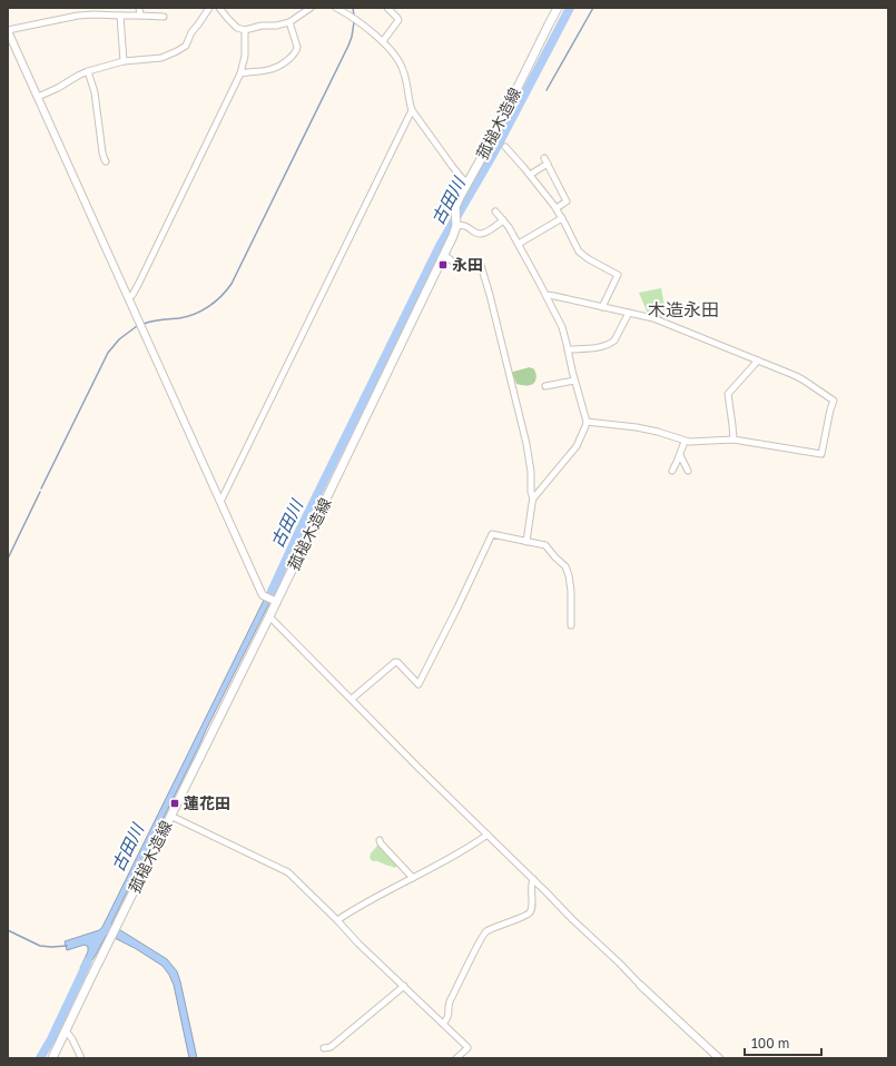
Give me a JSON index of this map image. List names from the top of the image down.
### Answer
{
  "streets": {
    "main road": ["菰槌木造線"]
  },
  "districts": ["木造永田"],
  "water": ["古田川"],
  "places": {
    "transit": ["永田", "蓮花田"]
  },
  "scale_bar": "100 m"
}
